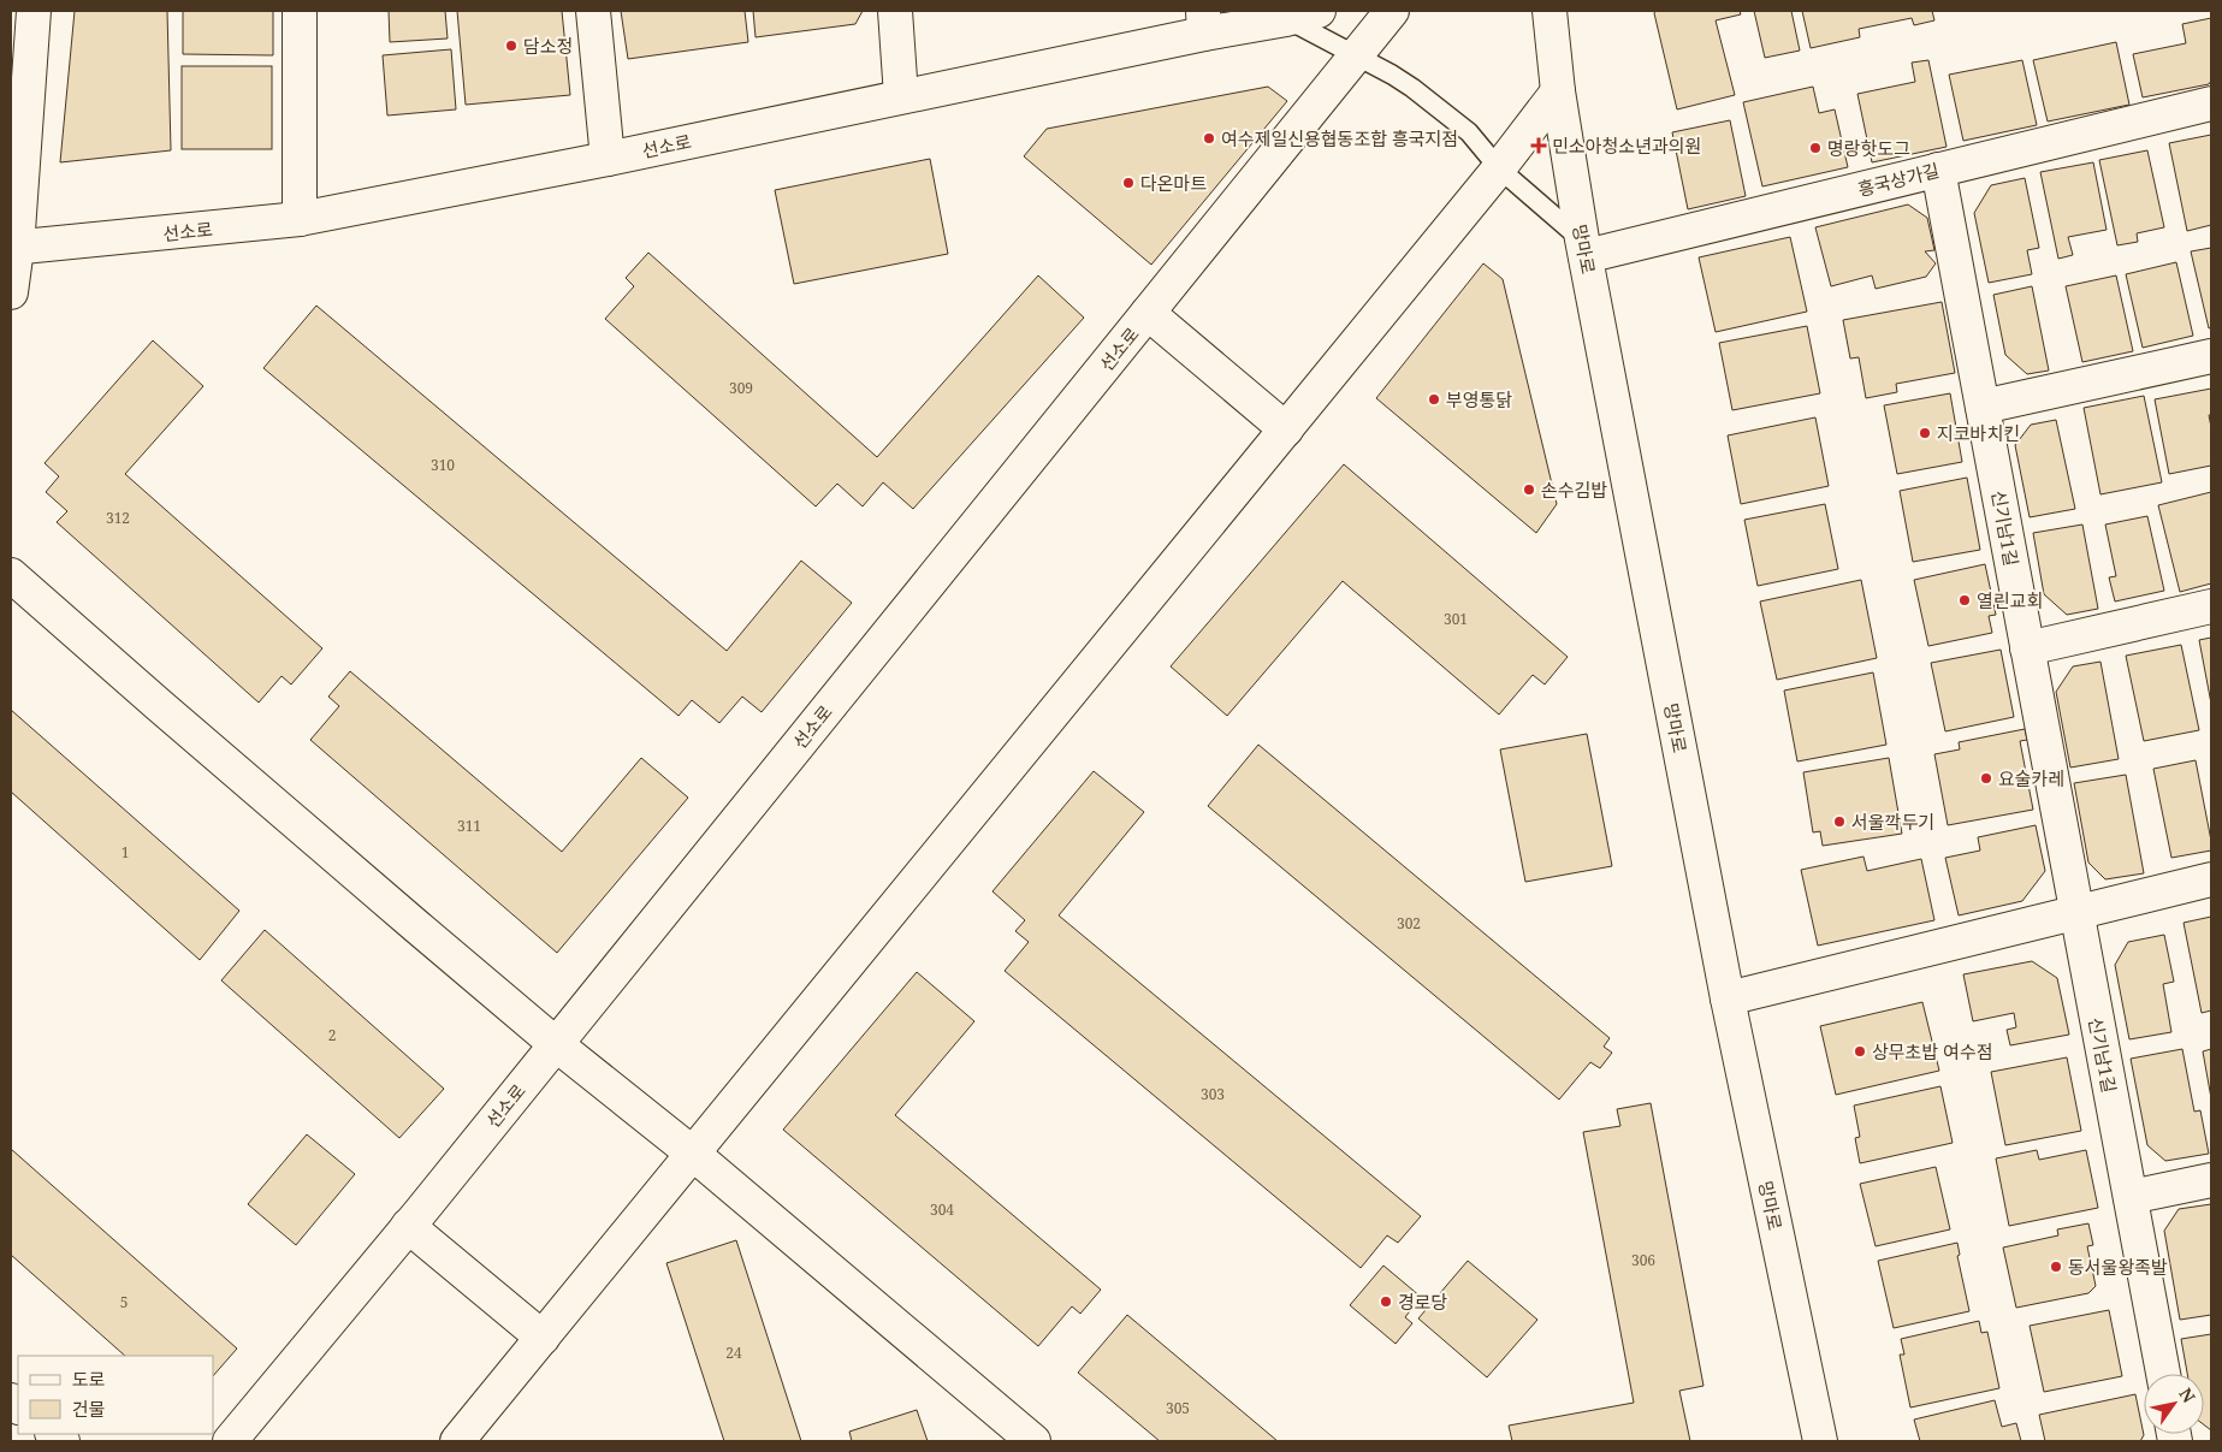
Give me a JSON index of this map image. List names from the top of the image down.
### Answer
{
  "streets": {
    "street": [
      "선소로",
      "흥국상가길",
      "망마로",
      "신기남1길"
    ]
  },
  "crossings": [
    ["흥국상가길", "망마로"],
    ["흥국상가길", "신기남1길"]
  ],
  "places": {
    "other": [
      "담소정",
      "여수제일신용협동조합 흥국지점",
      "명랑핫도그",
      "다온마트",
      "부영통닭",
      "지코바치킨",
      "손수김밥",
      "열린교회",
      "요술카레",
      "서울깍두기",
      "상무초밥 여수점",
      "동서울왕족발",
      "경로당"
    ],
    "health": ["민소아청소년과의원"]
  },
  "house_numbers": [
    "309",
    "310",
    "312",
    "301",
    "311",
    "1",
    "302",
    "2",
    "303",
    "304",
    "306",
    "5",
    "24",
    "305"
  ],
  "legend": ["도로", "건물"],
  "north": "top right"
}
